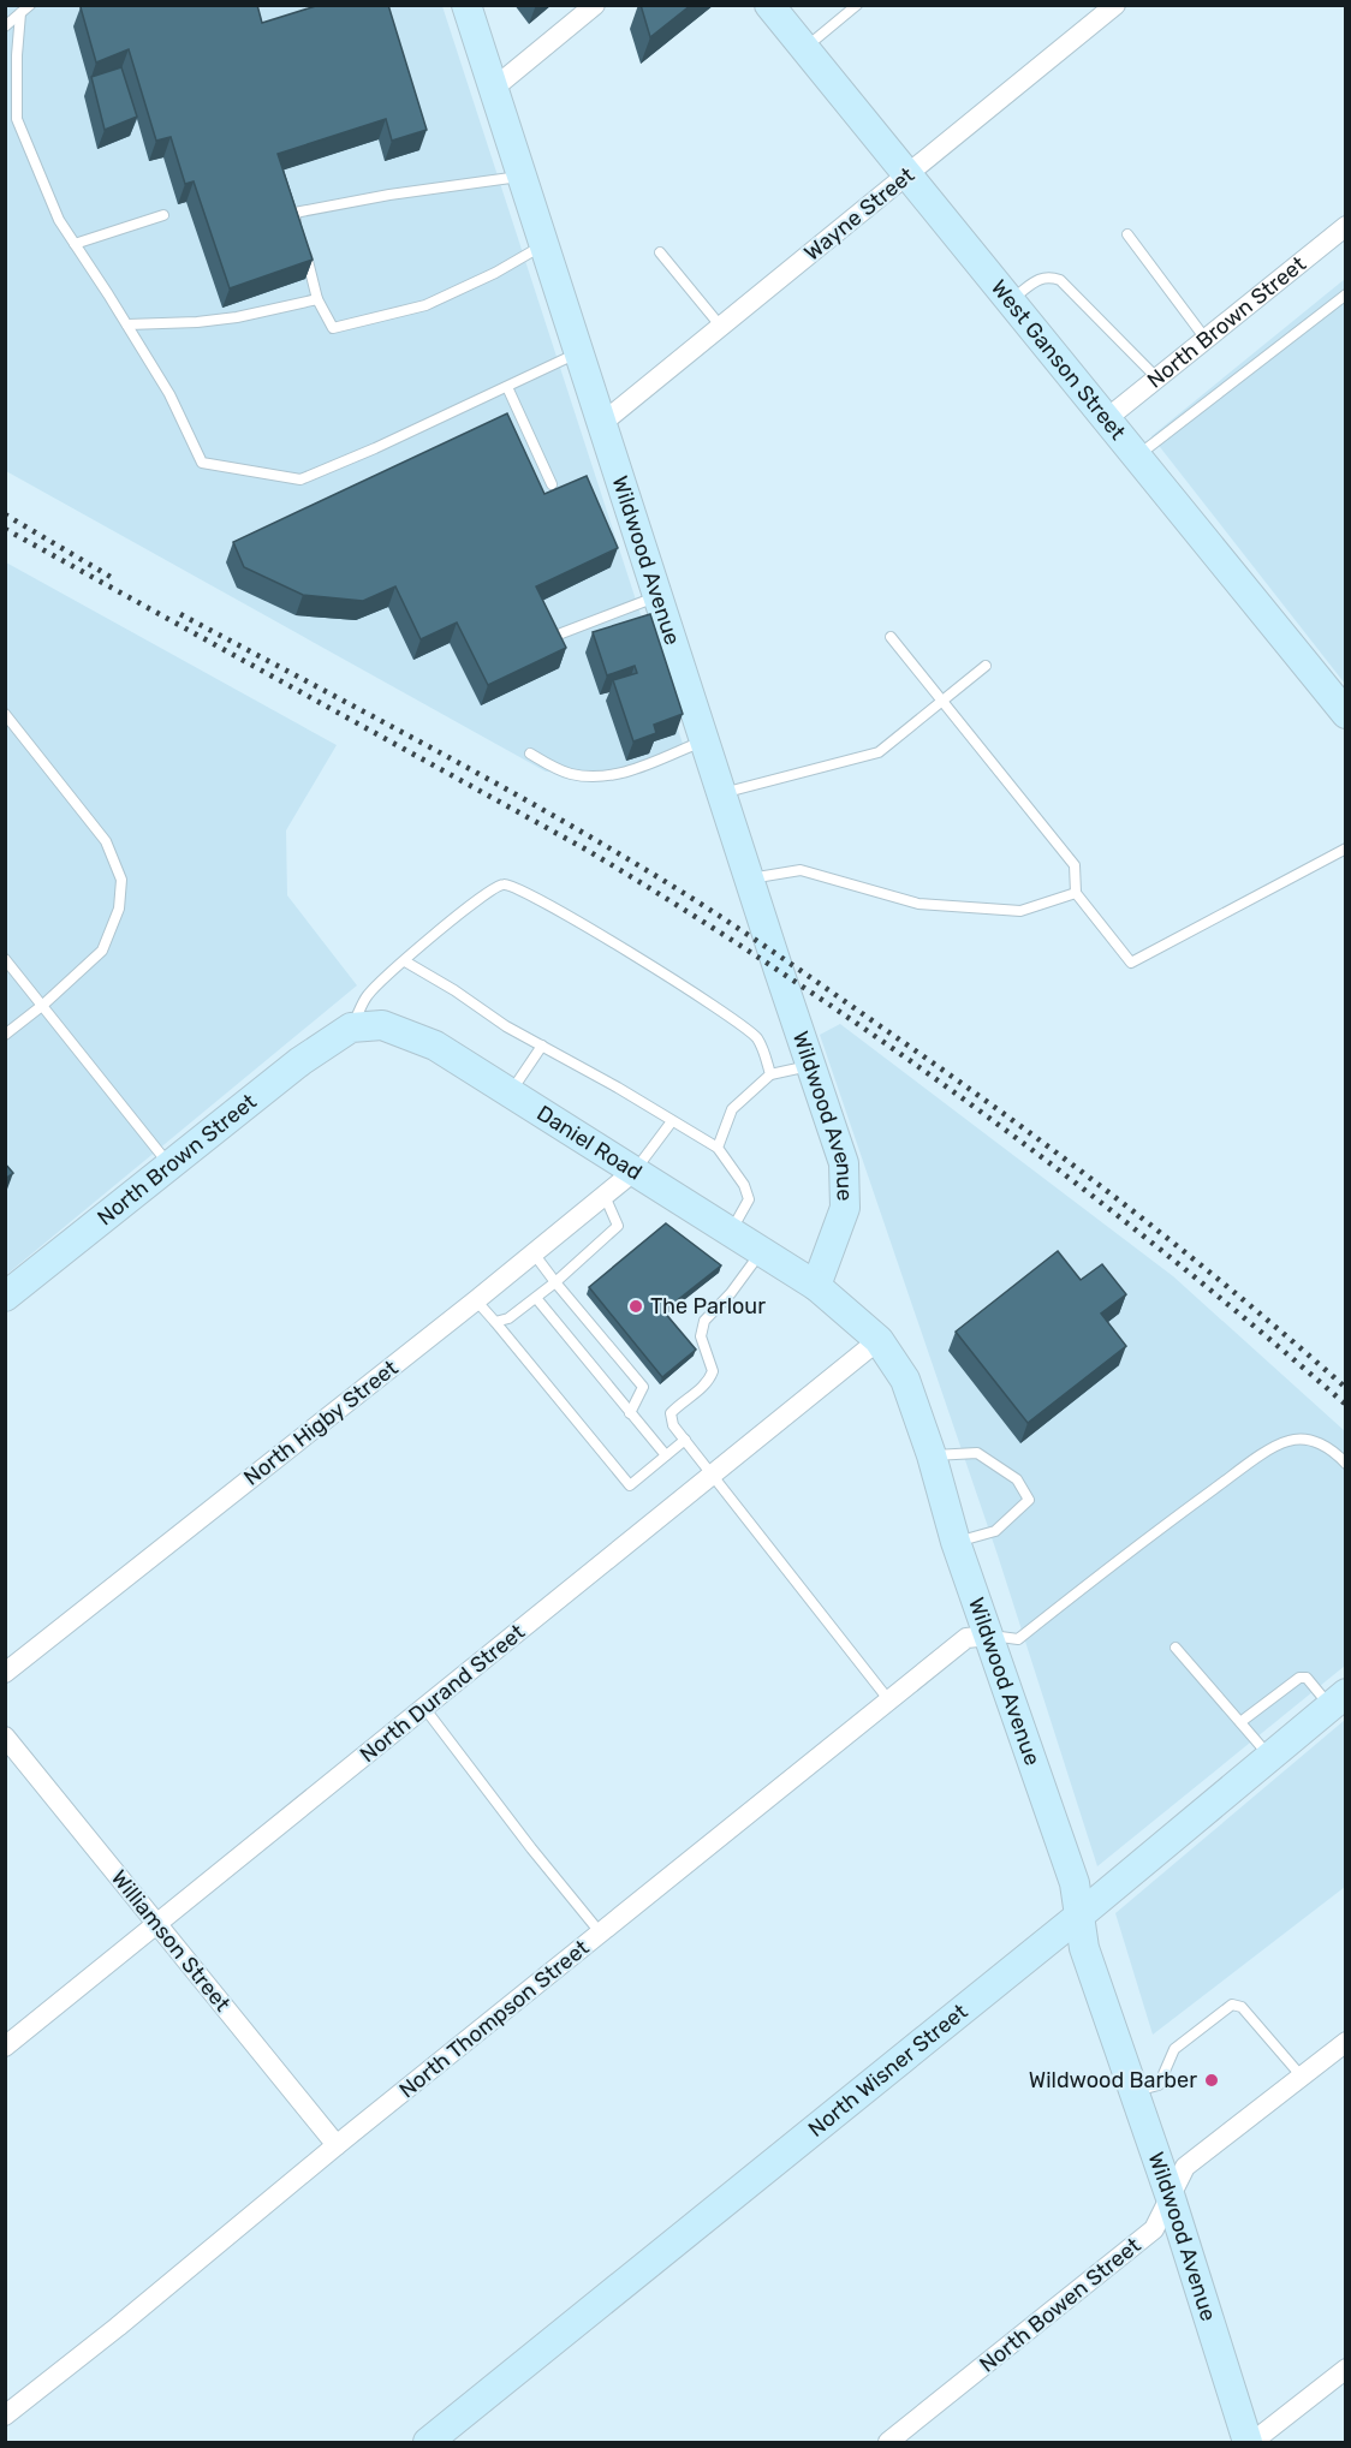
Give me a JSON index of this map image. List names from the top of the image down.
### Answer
{
  "streets": {
    "street": [
      "Wayne Street",
      "North Brown Street",
      "West Ganson Street",
      "Wildwood Avenue",
      "Daniel Road",
      "North Higby Street",
      "North Durand Street",
      "Williamson Street",
      "North Thompson Street",
      "North Wisner Street",
      "North Bowen Street"
    ]
  },
  "crossings": [
    ["Wayne Street", "West Ganson Street"],
    ["Wayne Street", "Wildwood Avenue"],
    ["North Brown Street", "West Ganson Street"],
    ["North Brown Street", "Daniel Road"],
    ["Wildwood Avenue", "Daniel Road"],
    ["Wildwood Avenue", "North Durand Street"],
    ["Wildwood Avenue", "North Thompson Street"],
    ["Wildwood Avenue", "North Wisner Street"],
    ["Wildwood Avenue", "North Bowen Street"],
    ["Daniel Road", "North Higby Street"],
    ["North Durand Street", "Williamson Street"],
    ["Williamson Street", "North Thompson Street"]
  ],
  "places": ["The Parlour", "Wildwood Barber"]
}
